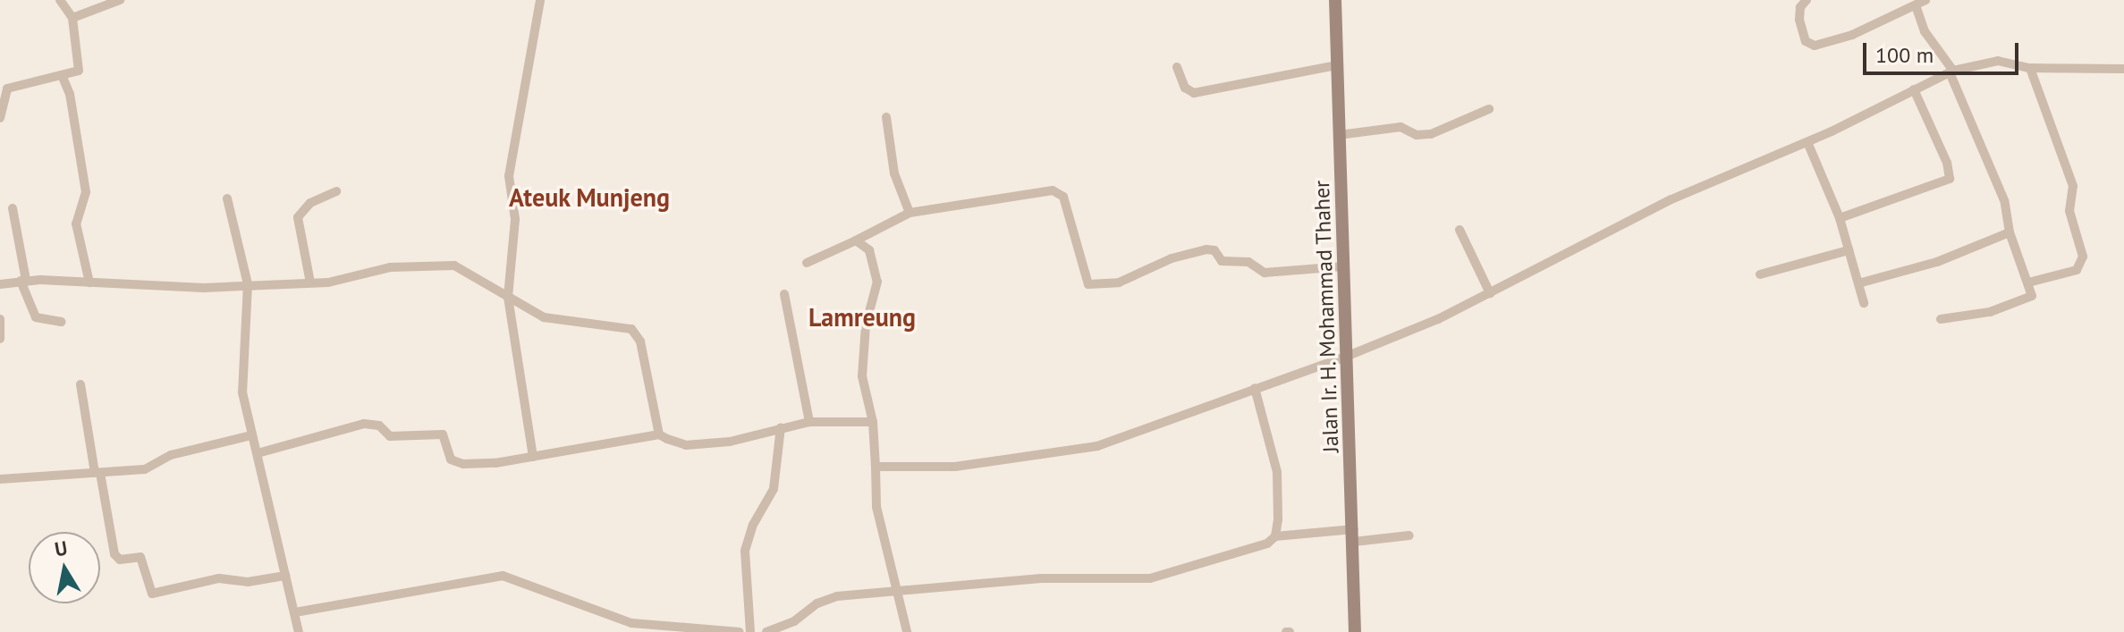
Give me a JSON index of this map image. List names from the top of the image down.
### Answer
{
  "streets": {
    "main road": ["Jalan Ir. H. Mohammad Thaher"]
  },
  "districts": ["Ateuk Munjeng", "Lamreung"],
  "scale_bar": "100 m",
  "north": "top"
}
